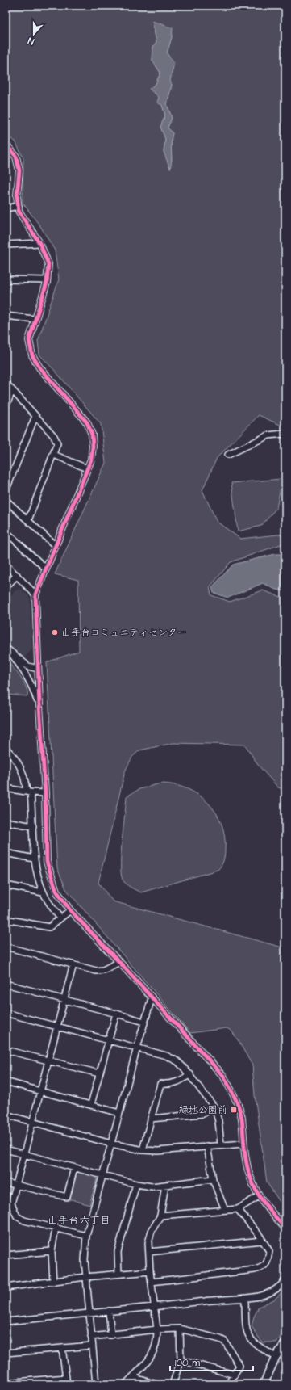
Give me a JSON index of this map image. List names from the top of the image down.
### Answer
{
  "districts": ["山手台六丁目"],
  "places": {
    "other": ["山手台コミュニティセンター"],
    "transit": ["緑地公園前"]
  },
  "scale_bar": "100 m",
  "north": "bottom"
}
